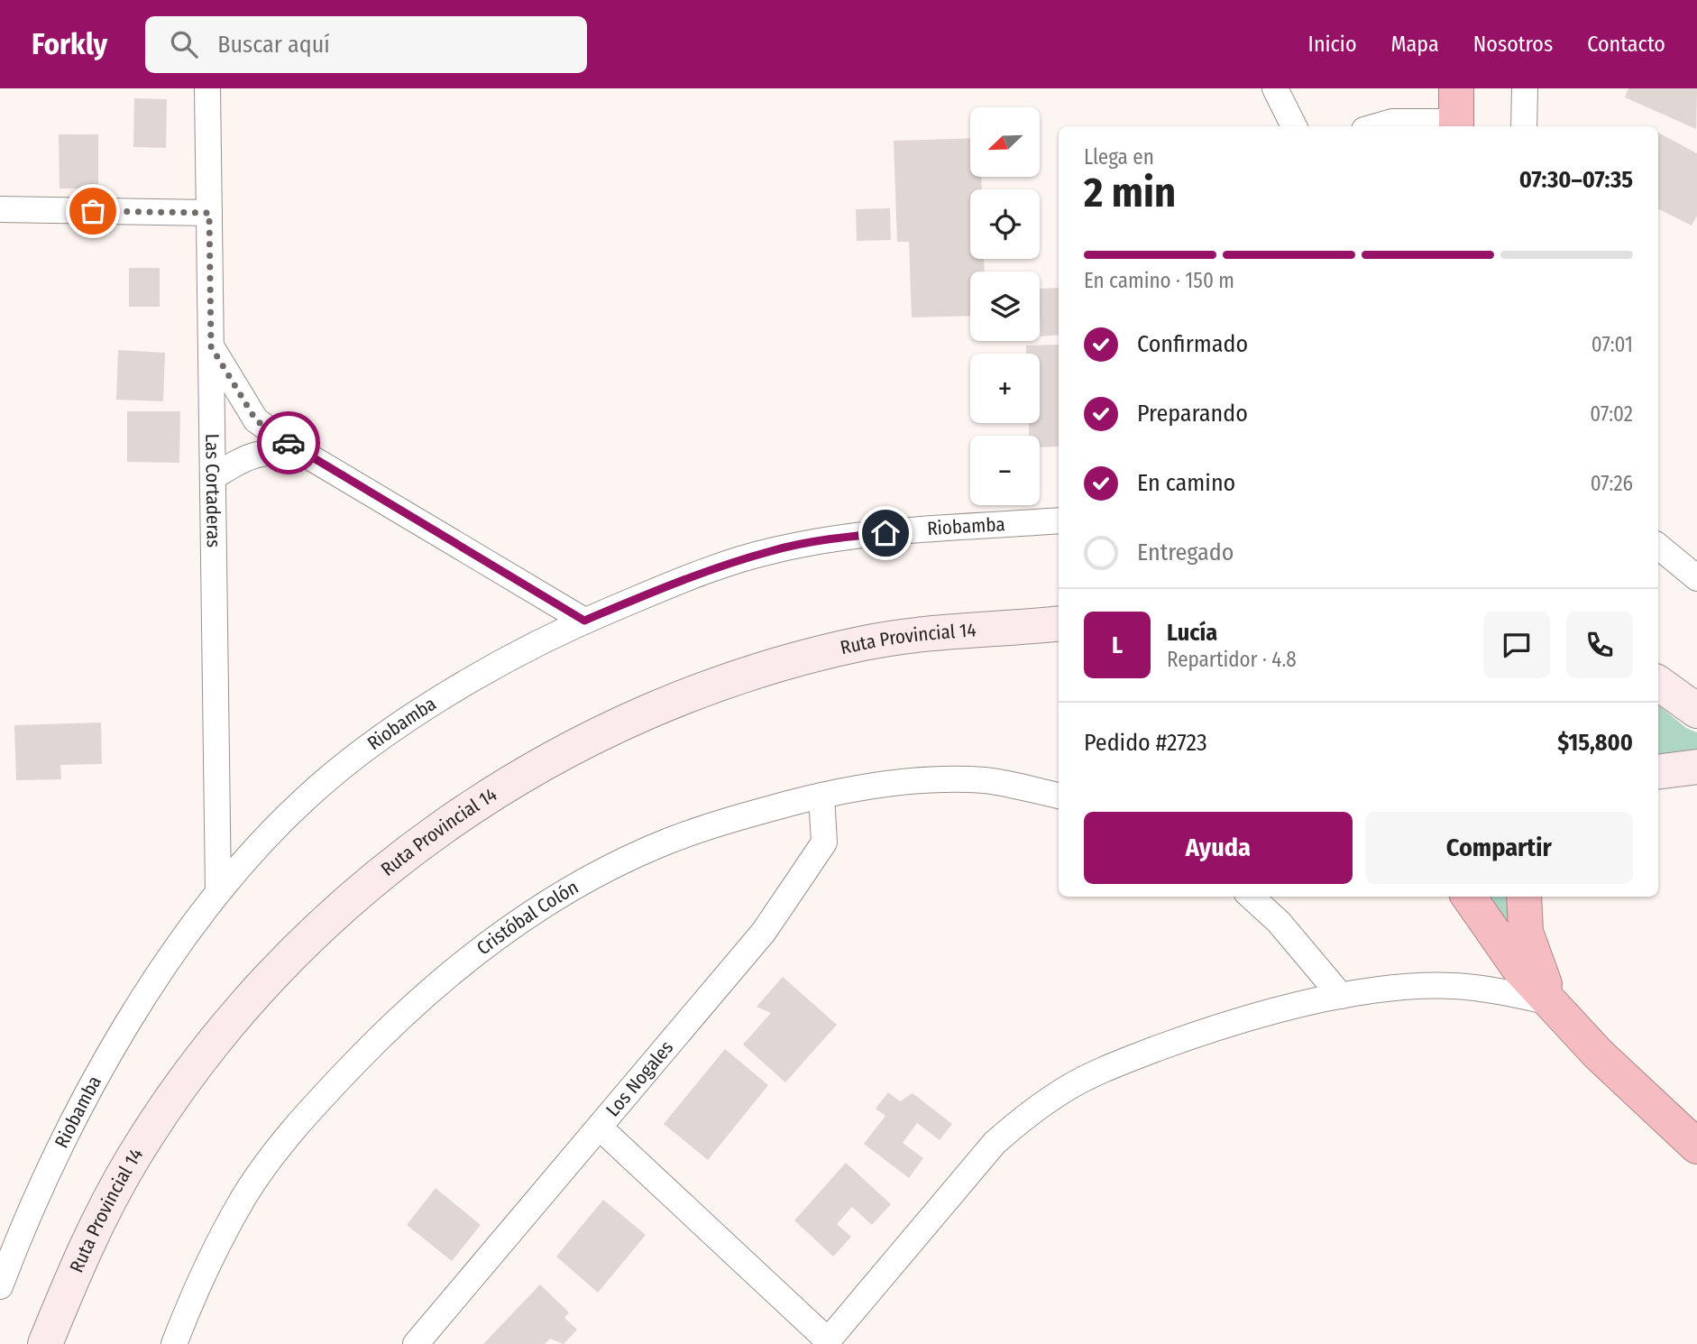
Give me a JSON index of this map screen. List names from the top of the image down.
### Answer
{
  "streets": {
    "main road": ["Ruta Provincial 14"],
    "street": [
      "Las Cortaderas",
      "Riobamba",
      "Cristóbal Colón",
      "Los Nogales"
    ]
  },
  "crossings": [
    ["Las Cortaderas", "Riobamba"],
    ["Cristóbal Colón", "Los Nogales"]
  ],
  "north": "bottom left",
  "page": {
    "header": "Forkly",
    "search": "Buscar aquí",
    "nav": [
      "Inicio",
      "Mapa",
      "Nosotros",
      "Contacto"
    ],
    "map_buttons": ["+", "−"],
    "heading": ["2 min", "Llega en", "07:30–07:35"],
    "panel": [
      "Lucía",
      "Repartidor · 4.8",
      "Pedido #2723",
      "$15,800"
    ],
    "bar": "En camino · 150 m",
    "list": [
      ["Confirmado", "07:01"],
      ["Preparando", "07:02"],
      ["En camino", "07:26"],
      "Entregado"
    ],
    "round": "L",
    "buttons": ["Ayuda", "Compartir"]
  }
}
